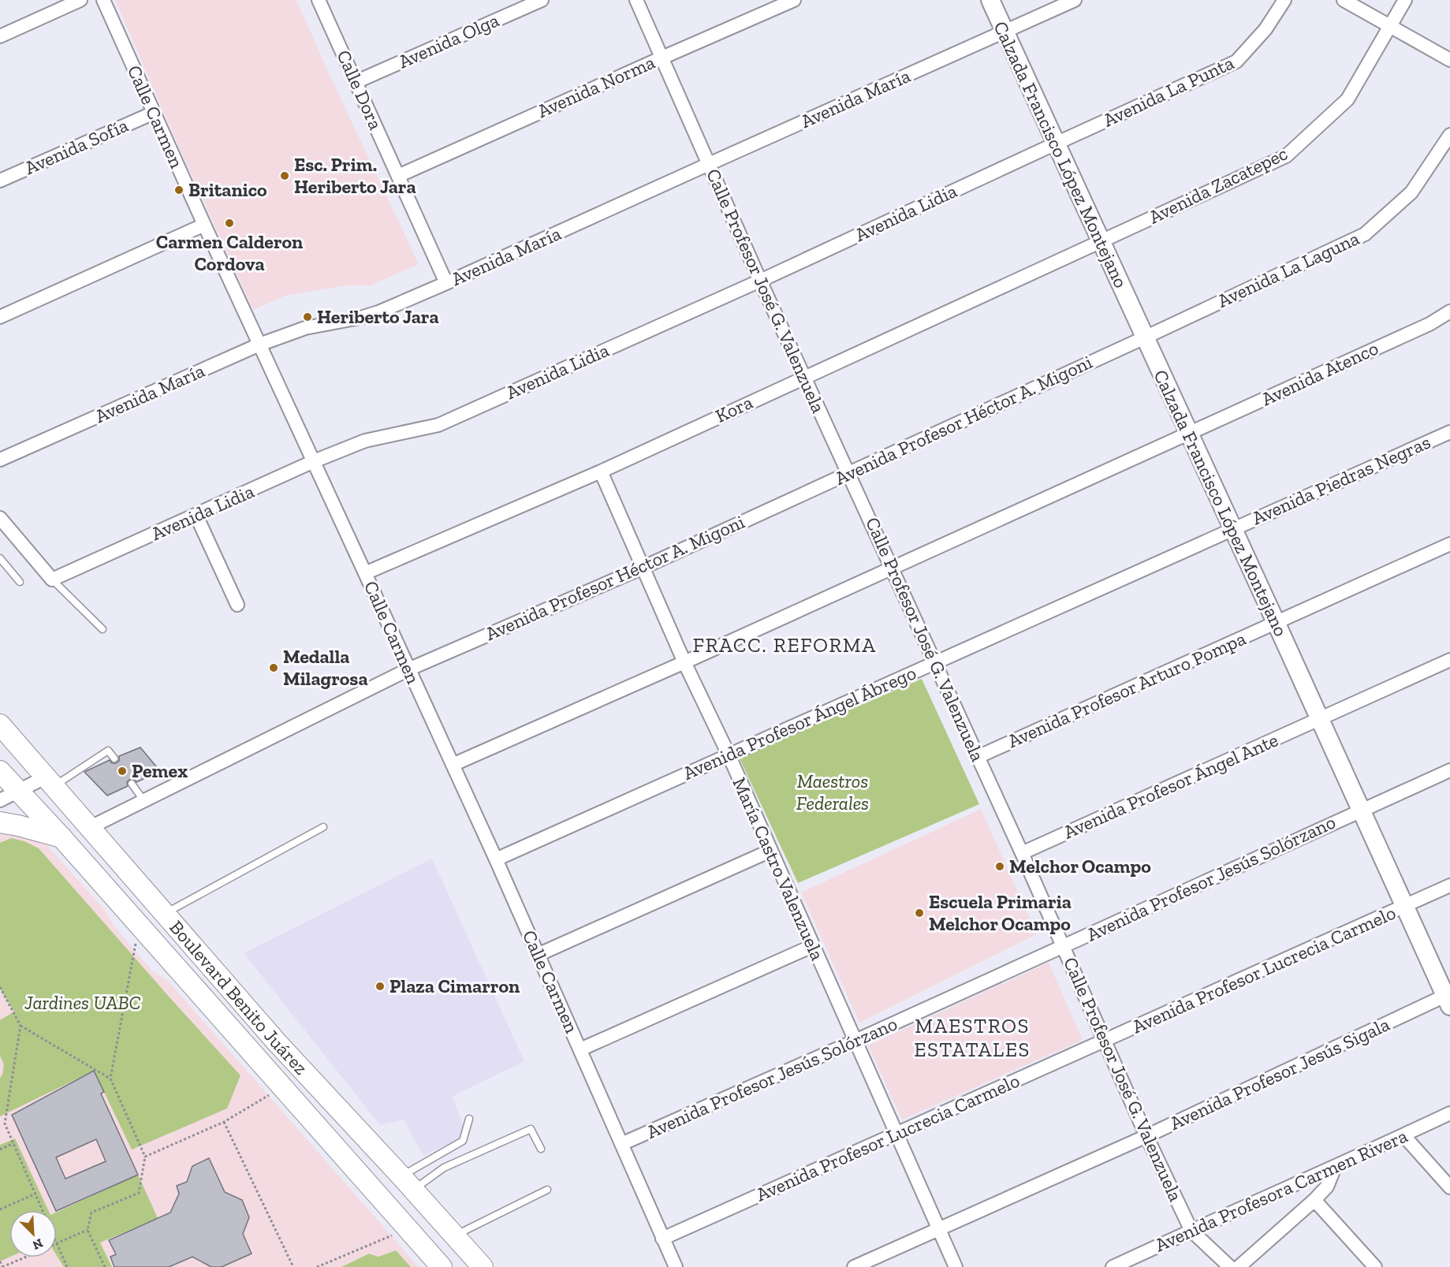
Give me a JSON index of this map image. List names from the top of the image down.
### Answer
{
  "streets": {
    "main road": ["Calzada Francisco López Montejano", "Boulevard Benito Juárez"],
    "street": [
      "Avenida Olga",
      "Avenida Norma",
      "Calle Dora",
      "Avenida La Punta",
      "Avenida María",
      "Calle Carmen",
      "Avenida Sofía",
      "Avenida Zacatepec",
      "Avenida Lidia",
      "Avenida La Laguna",
      "Calle Profesor José G. Valenzuela",
      "Avenida Atenco",
      "Kora",
      "Avenida Profesor Héctor A. Migoni",
      "Avenida Piedras Negras",
      "Avenida Profesor Arturo Pompa",
      "Avenida Profesor Ángel Ábrego",
      "Avenida Profesor Ángel Ante",
      "María Castro Valenzuela",
      "Avenida Profesor Jesús Solórzano",
      "Avenida Profesor Lucrecia Carmelo",
      "Avenida Profesor Jesús Sigala",
      "Avenida Profesora Carmen Rivera"
    ]
  },
  "crossings": [
    ["Avenida Olga", "Calle Dora"],
    ["Avenida Norma", "Calle Dora"],
    ["Avenida Norma", "Calle Profesor José G. Valenzuela"],
    ["Calle Dora", "Avenida María"],
    ["Avenida La Punta", "Calzada Francisco López Montejano"],
    ["Avenida La Punta", "Avenida Lidia"],
    ["Avenida María", "Calle Carmen"],
    ["Avenida María", "Calzada Francisco López Montejano"],
    ["Avenida María", "Calle Profesor José G. Valenzuela"],
    ["Calle Carmen", "Avenida Sofía"],
    ["Calle Carmen", "Avenida Lidia"],
    ["Calle Carmen", "Avenida Atenco"],
    ["Calle Carmen", "Kora"],
    ["Calle Carmen", "Avenida Profesor Héctor A. Migoni"],
    ["Calle Carmen", "Avenida Profesor Ángel Ábrego"],
    ["Calle Carmen", "Avenida Profesor Jesús Solórzano"],
    ["Calle Carmen", "Avenida Profesor Lucrecia Carmelo"],
    ["Calzada Francisco López Montejano", "Avenida Zacatepec"],
    ["Calzada Francisco López Montejano", "Avenida Lidia"],
    ["Calzada Francisco López Montejano", "Avenida La Laguna"],
    ["Calzada Francisco López Montejano", "Avenida Atenco"],
    ["Calzada Francisco López Montejano", "Kora"],
    ["Calzada Francisco López Montejano", "Avenida Profesor Héctor A. Migoni"],
    ["Calzada Francisco López Montejano", "Avenida Piedras Negras"],
    ["Calzada Francisco López Montejano", "Avenida Profesor Arturo Pompa"],
    ["Calzada Francisco López Montejano", "Avenida Profesor Ángel Ábrego"],
    ["Calzada Francisco López Montejano", "Avenida Profesor Ángel Ante"],
    ["Calzada Francisco López Montejano", "Avenida Profesor Jesús Solórzano"],
    ["Calzada Francisco López Montejano", "Avenida Profesor Lucrecia Carmelo"],
    ["Calzada Francisco López Montejano", "Avenida Profesor Jesús Sigala"],
    ["Avenida Zacatepec", "Kora"],
    ["Avenida Lidia", "Calle Profesor José G. Valenzuela"],
    ["Avenida La Laguna", "Avenida Profesor Héctor A. Migoni"],
    ["Calle Profesor José G. Valenzuela", "Avenida Atenco"],
    ["Calle Profesor José G. Valenzuela", "Kora"],
    ["Calle Profesor José G. Valenzuela", "Avenida Profesor Héctor A. Migoni"],
    ["Calle Profesor José G. Valenzuela", "Avenida Profesor Arturo Pompa"],
    ["Calle Profesor José G. Valenzuela", "Avenida Profesor Ángel Ábrego"],
    ["Calle Profesor José G. Valenzuela", "Avenida Profesor Ángel Ante"],
    ["Calle Profesor José G. Valenzuela", "Avenida Profesor Jesús Solórzano"],
    ["Calle Profesor José G. Valenzuela", "Avenida Profesor Lucrecia Carmelo"],
    ["Calle Profesor José G. Valenzuela", "Avenida Profesor Jesús Sigala"],
    ["Calle Profesor José G. Valenzuela", "Avenida Profesora Carmen Rivera"],
    ["Avenida Atenco", "María Castro Valenzuela"],
    ["Kora", "María Castro Valenzuela"],
    ["Avenida Profesor Héctor A. Migoni", "María Castro Valenzuela"],
    ["Avenida Profesor Héctor A. Migoni", "Boulevard Benito Juárez"],
    ["Avenida Piedras Negras", "Avenida Profesor Ángel Ábrego"],
    ["Avenida Profesor Ángel Ábrego", "María Castro Valenzuela"],
    ["María Castro Valenzuela", "Avenida Profesor Jesús Solórzano"],
    ["María Castro Valenzuela", "Avenida Profesor Lucrecia Carmelo"],
    ["María Castro Valenzuela", "Avenida Profesor Jesús Sigala"]
  ],
  "districts": ["FRACC. REFORMA", "MAESTROS ESTATALES"],
  "parks": ["Maestros Federales", "Jardines UABC"],
  "places": [
    "Esc. Prim. Heriberto Jara",
    "Britanico",
    "Carmen Calderon Cordova",
    "Heriberto Jara",
    "Medalla Milagrosa",
    "Pemex",
    "Melchor Ocampo",
    "Escuela Primaria Melchor Ocampo",
    "Plaza Cimarron"
  ],
  "north": "bottom right"
}
